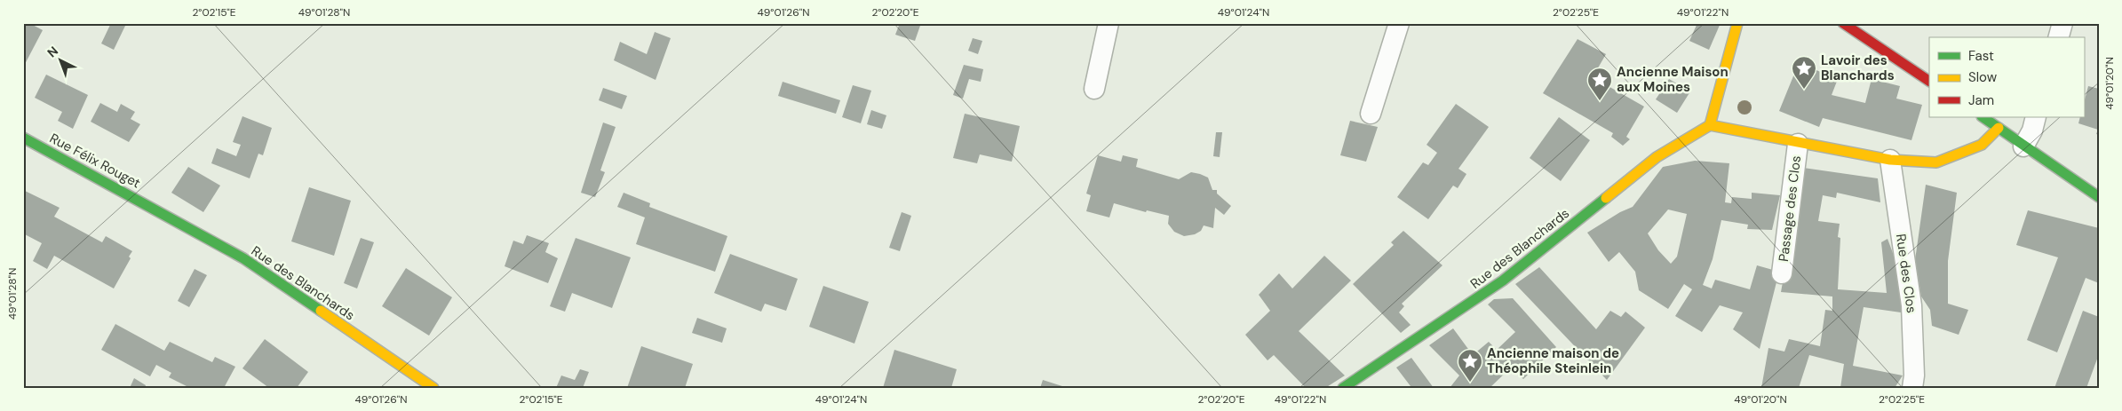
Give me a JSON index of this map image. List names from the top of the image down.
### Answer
{
  "streets": {
    "street": ["Rue Félix Rouget", "Rue des Blanchards"],
    "lane": ["Passage des Clos", "Rue des Clos"]
  },
  "crossings": [
    ["Rue Félix Rouget", "Rue des Blanchards"]
  ],
  "places": {
    "place": ["Lavoir des Blanchards", "Ancienne Maison aux Moines", "Ancienne maison de Théophile Steinlein"]
  },
  "legend": ["Fast", "Slow", "Jam"],
  "north": "top left",
  "coordinates": [
    "2°02'15\"E",
    "49°01'28\"N",
    "49°01'26\"N",
    "2°02'20\"E",
    "49°01'24\"N",
    "2°02'25\"E",
    "49°01'22\"N",
    "49°01'20\"N"
  ]
}
